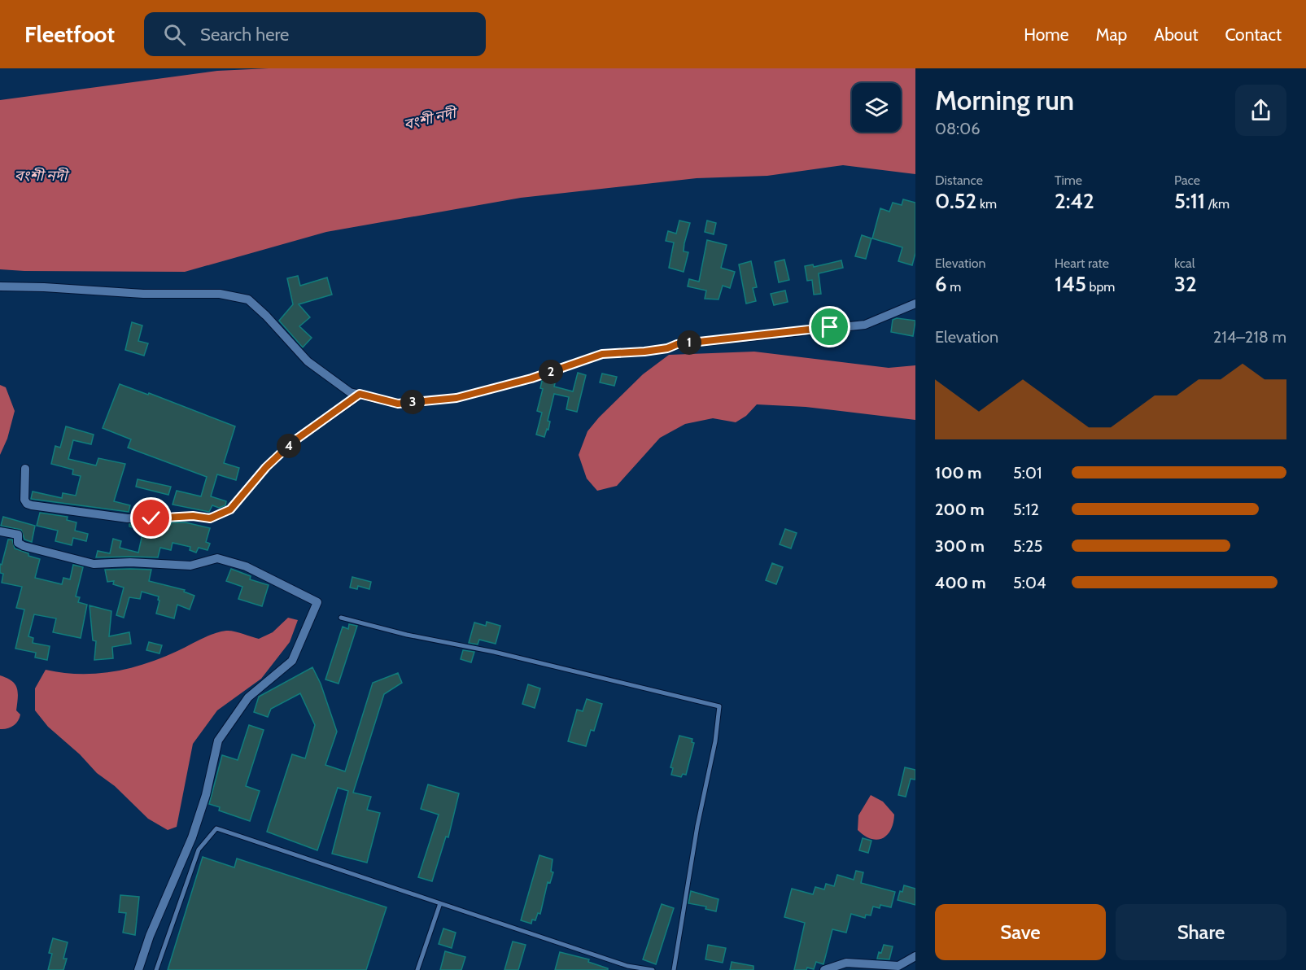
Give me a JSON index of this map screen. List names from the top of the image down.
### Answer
{
  "water": ["বংশী নদী"],
  "page": {
    "header": "Fleetfoot",
    "search": "Search here",
    "nav": [
      "Home",
      "Map",
      "About",
      "Contact"
    ],
    "heading": ["Morning run", "08:06"],
    "stats": [
      ["Distance", "0.52 km"],
      ["Time", "2:42"],
      ["Pace", "5:11 /km"],
      ["Elevation", "6 m"],
      ["Heart rate", "145 bpm"],
      ["kcal", "32"]
    ],
    "chart": ["Elevation", "214–218 m"],
    "pins": [
      "1",
      "2",
      "3",
      "4"
    ],
    "list": [
      {
        "name": "100 m",
        "note": "5:01"
      },
      {
        "name": "200 m",
        "note": "5:12"
      },
      {
        "name": "300 m",
        "note": "5:25"
      },
      {
        "name": "400 m",
        "note": "5:04"
      }
    ],
    "buttons": ["Save", "Share"]
  }
}
